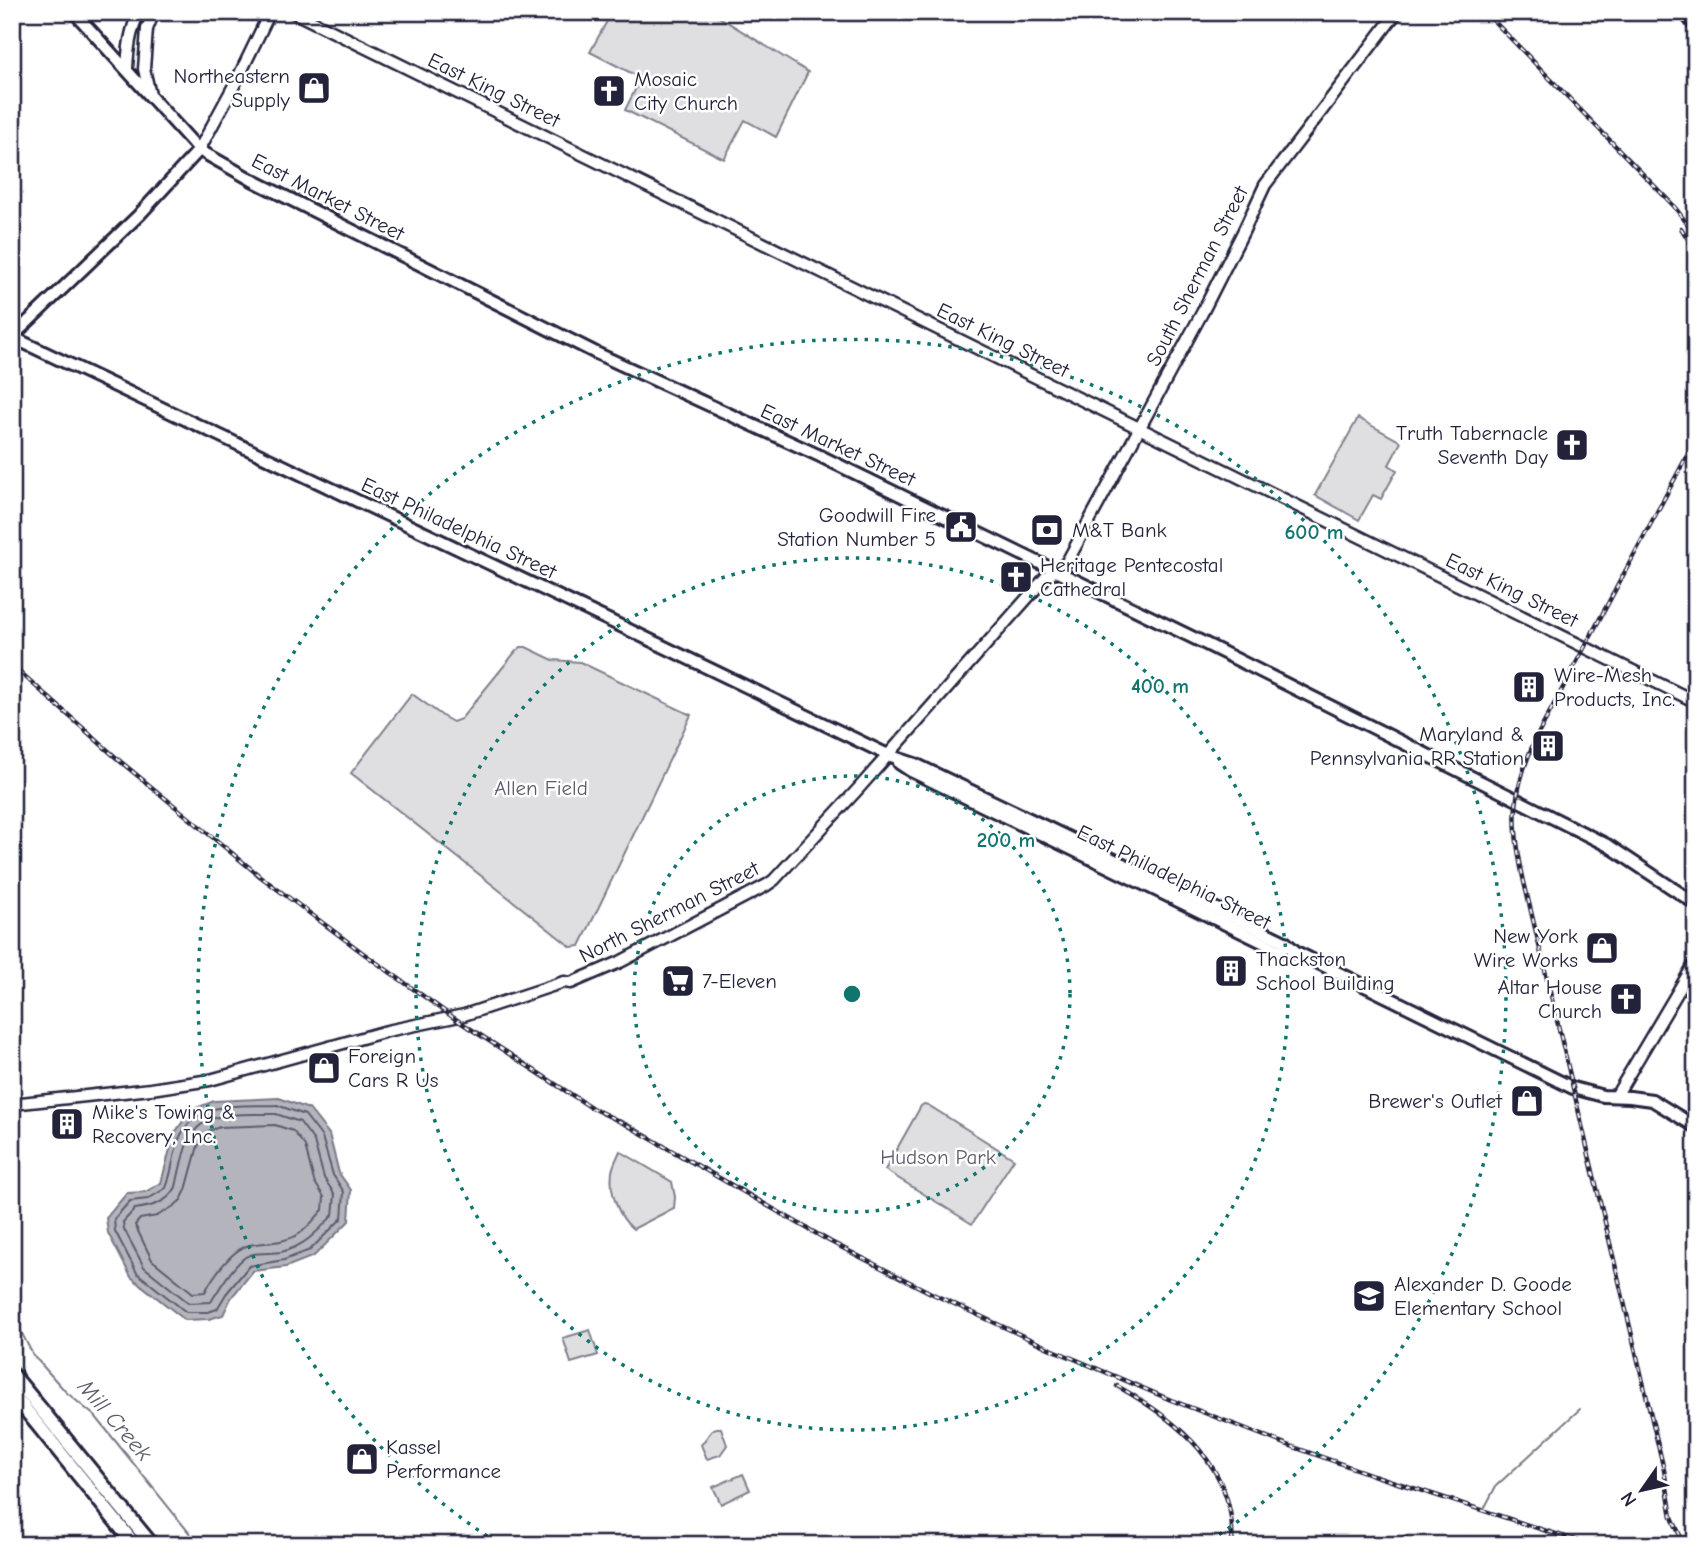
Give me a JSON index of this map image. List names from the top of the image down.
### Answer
{
  "streets": {
    "main road": [
      "East King Street",
      "East Market Street",
      "South Sherman Street",
      "East Philadelphia Street",
      "North Sherman Street"
    ]
  },
  "crossings": [
    ["East King Street", "South Sherman Street"],
    ["East Market Street", "South Sherman Street"],
    ["East Market Street", "North Sherman Street"],
    ["South Sherman Street", "North Sherman Street"],
    ["East Philadelphia Street", "North Sherman Street"]
  ],
  "water": ["Mill Creek"],
  "parks": ["Allen Field", "Hudson Park"],
  "places": {
    "shop": [
      "Northeastern Supply",
      "New York Wire Works",
      "Foreign Cars R Us",
      "Brewer's Outlet",
      "Kassel Performance"
    ],
    "church": [
      "Mosaic City Church",
      "Truth Tabernacle Seventh Day",
      "Heritage Pentecostal Cathedral",
      "Altar House Church"
    ],
    "public building": ["Goodwill Fire Station Number 5"],
    "bank": ["M&T Bank"],
    "building": [
      "Wire-Mesh Products, Inc.",
      "Maryland & Pennsylvania RR Station",
      "Thackston School Building",
      "Mike's Towing & Recovery, Inc."
    ],
    "supermarket": ["7-Eleven"],
    "school or university": ["Alexander D. Goode Elementary School"]
  },
  "north": "bottom left",
  "rings": ["600 m", "400 m", "200 m"]
}
